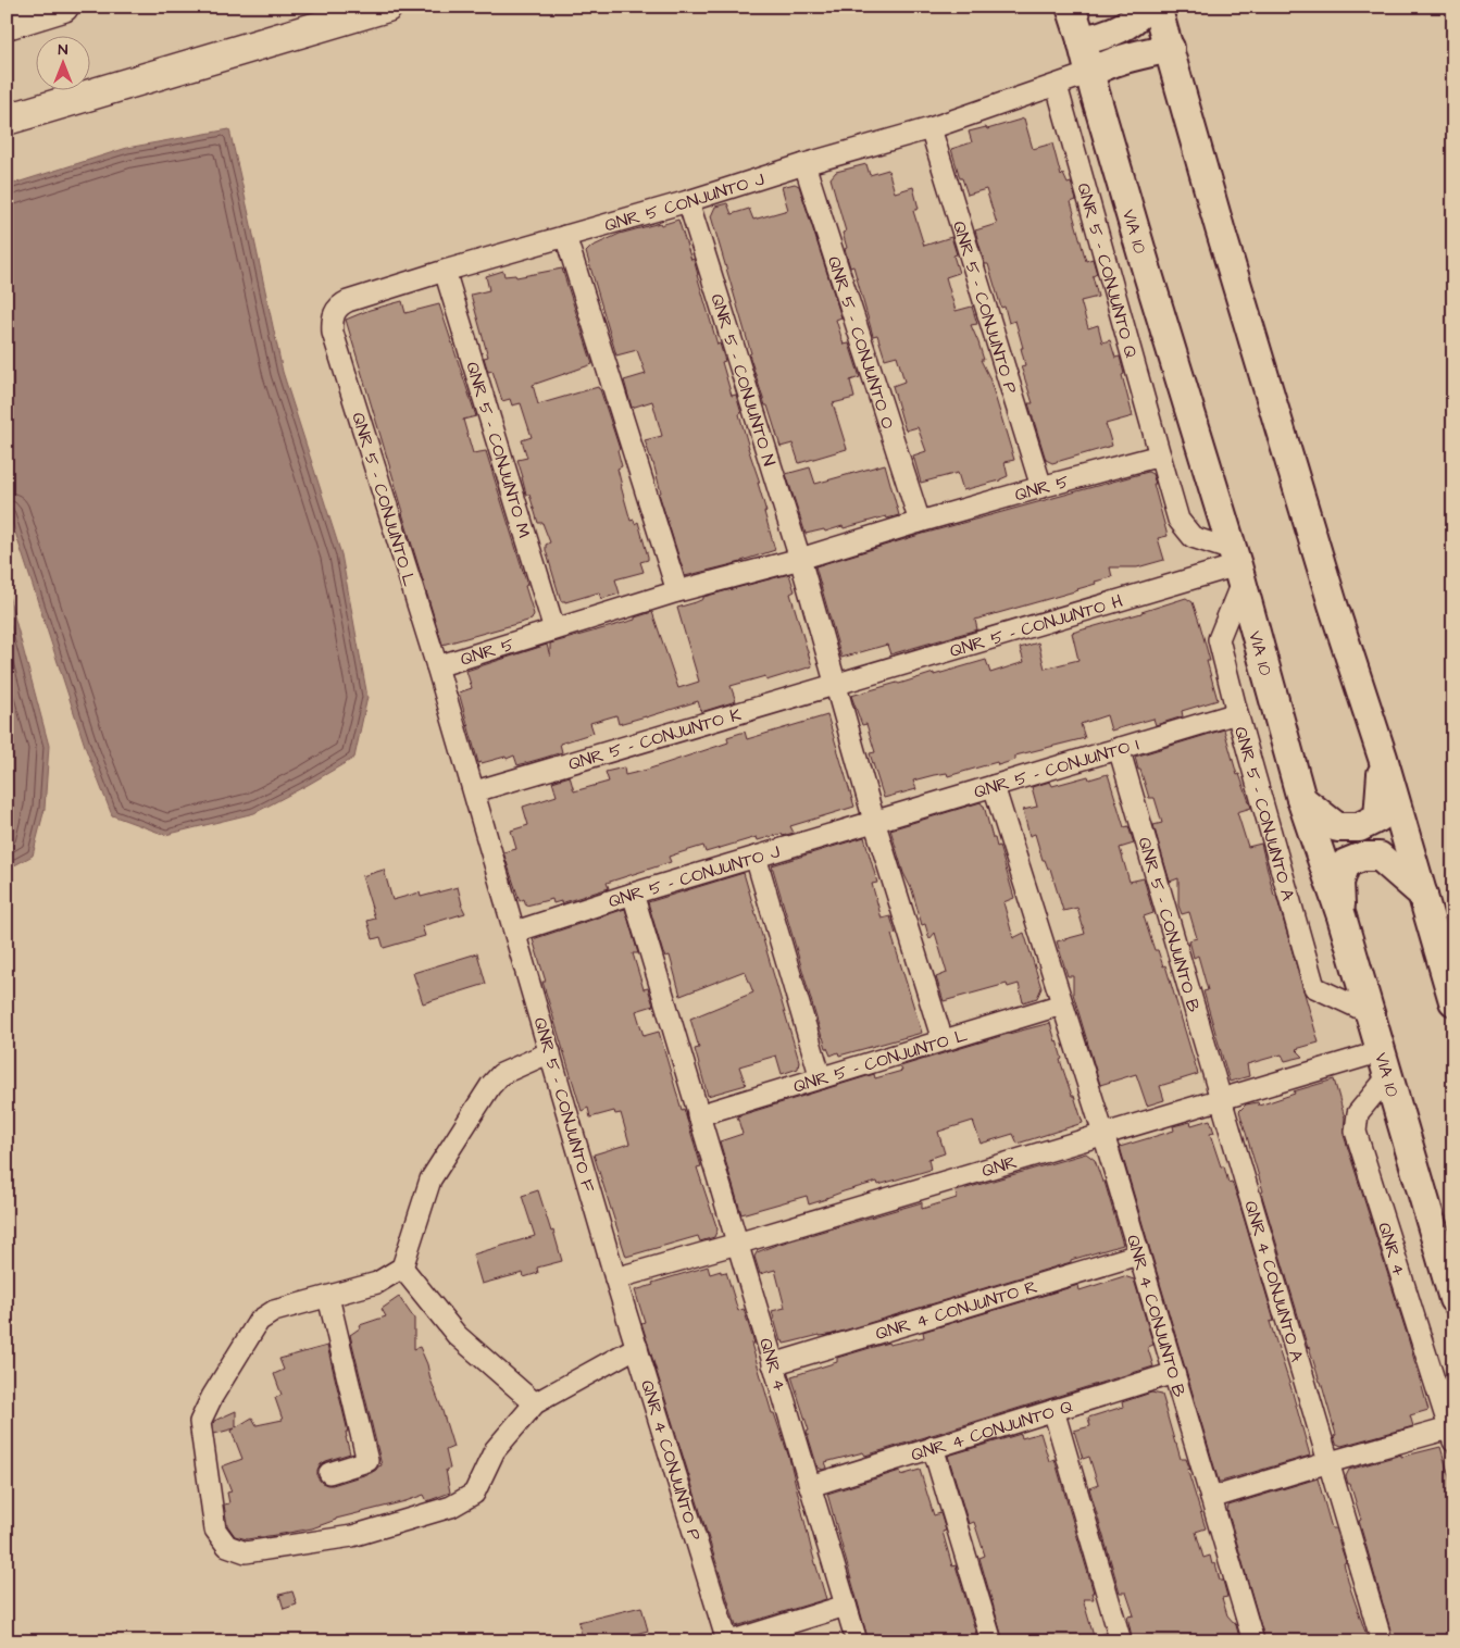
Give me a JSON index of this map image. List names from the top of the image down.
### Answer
{
  "streets": {
    "main road": ["VIA 10"],
    "street": [
      "QNR 5 CONJUNTO J",
      "QNR 5 - CONJUNTO Q",
      "QNR 5 - CONJUNTO P",
      "QNR 5 - CONJUNTO O",
      "QNR 5 - CONJUNTO N",
      "QNR 5 - CONJUNTO M",
      "QNR 5",
      "QNR 5 - CONJUNTO L",
      "QNR 5 - CONJUNTO H",
      "QNR 5 - CONJUNTO K",
      "QNR 5 - CONJUNTO I",
      "QNR 5 - CONJUNTO A",
      "QNR 5 - CONJUNTO J",
      "QNR 5 - CONJUNTO B",
      "QNR 5 - CONJUNTO F",
      "QNR",
      "QNR 4",
      "QNR 4 CONJUNTO A",
      "QNR 4 CONJUNTO R",
      "QNR 4 CONJUNTO B",
      "QNR 4 CONJUNTO Q",
      "QNR 4 CONJUNTO P"
    ]
  },
  "crossings": [
    ["QNR 5 CONJUNTO J", "QNR 5 - CONJUNTO Q"],
    ["QNR 5 CONJUNTO J", "QNR 5 - CONJUNTO P"],
    ["QNR 5 CONJUNTO J", "QNR 5 - CONJUNTO O"],
    ["QNR 5 CONJUNTO J", "QNR 5 - CONJUNTO N"],
    ["QNR 5 CONJUNTO J", "QNR 5 - CONJUNTO M"],
    ["QNR 5 CONJUNTO J", "QNR 5 - CONJUNTO L"],
    ["VIA 10", "QNR 5 - CONJUNTO H"],
    ["VIA 10", "QNR 5 - CONJUNTO A"],
    ["VIA 10", "QNR"],
    ["VIA 10", "QNR 4"],
    ["QNR 5 - CONJUNTO Q", "QNR 5"],
    ["QNR 5 - CONJUNTO P", "QNR 5"],
    ["QNR 5 - CONJUNTO O", "QNR 5"],
    ["QNR 5 - CONJUNTO N", "QNR 5"],
    ["QNR 5 - CONJUNTO M", "QNR 5"],
    ["QNR 5", "QNR 5 - CONJUNTO L"],
    ["QNR 5", "QNR 5 - CONJUNTO K"],
    ["QNR 5", "QNR 5 - CONJUNTO J"],
    ["QNR 5", "QNR 5 - CONJUNTO F"],
    ["QNR 5 - CONJUNTO H", "QNR 5 - CONJUNTO K"],
    ["QNR 5 - CONJUNTO H", "QNR 5 - CONJUNTO A"],
    ["QNR 5 - CONJUNTO I", "QNR 5 - CONJUNTO A"],
    ["QNR 5 - CONJUNTO I", "QNR 5 - CONJUNTO J"],
    ["QNR 5 - CONJUNTO I", "QNR 5 - CONJUNTO B"],
    ["QNR 5 - CONJUNTO J", "QNR 5 - CONJUNTO F"],
    ["QNR 5 - CONJUNTO B", "QNR"],
    ["QNR 5 - CONJUNTO B", "QNR 4 CONJUNTO A"],
    ["QNR 5 - CONJUNTO F", "QNR"],
    ["QNR 5 - CONJUNTO F", "QNR 4 CONJUNTO P"],
    ["QNR", "QNR 4"],
    ["QNR", "QNR 4 CONJUNTO A"],
    ["QNR", "QNR 4 CONJUNTO B"],
    ["QNR", "QNR 4 CONJUNTO P"],
    ["QNR 4", "QNR 4 CONJUNTO A"],
    ["QNR 4", "QNR 4 CONJUNTO R"],
    ["QNR 4", "QNR 4 CONJUNTO B"],
    ["QNR 4", "QNR 4 CONJUNTO Q"],
    ["QNR 4 CONJUNTO R", "QNR 4 CONJUNTO B"],
    ["QNR 4 CONJUNTO B", "QNR 4 CONJUNTO Q"]
  ],
  "north": "top"
}
